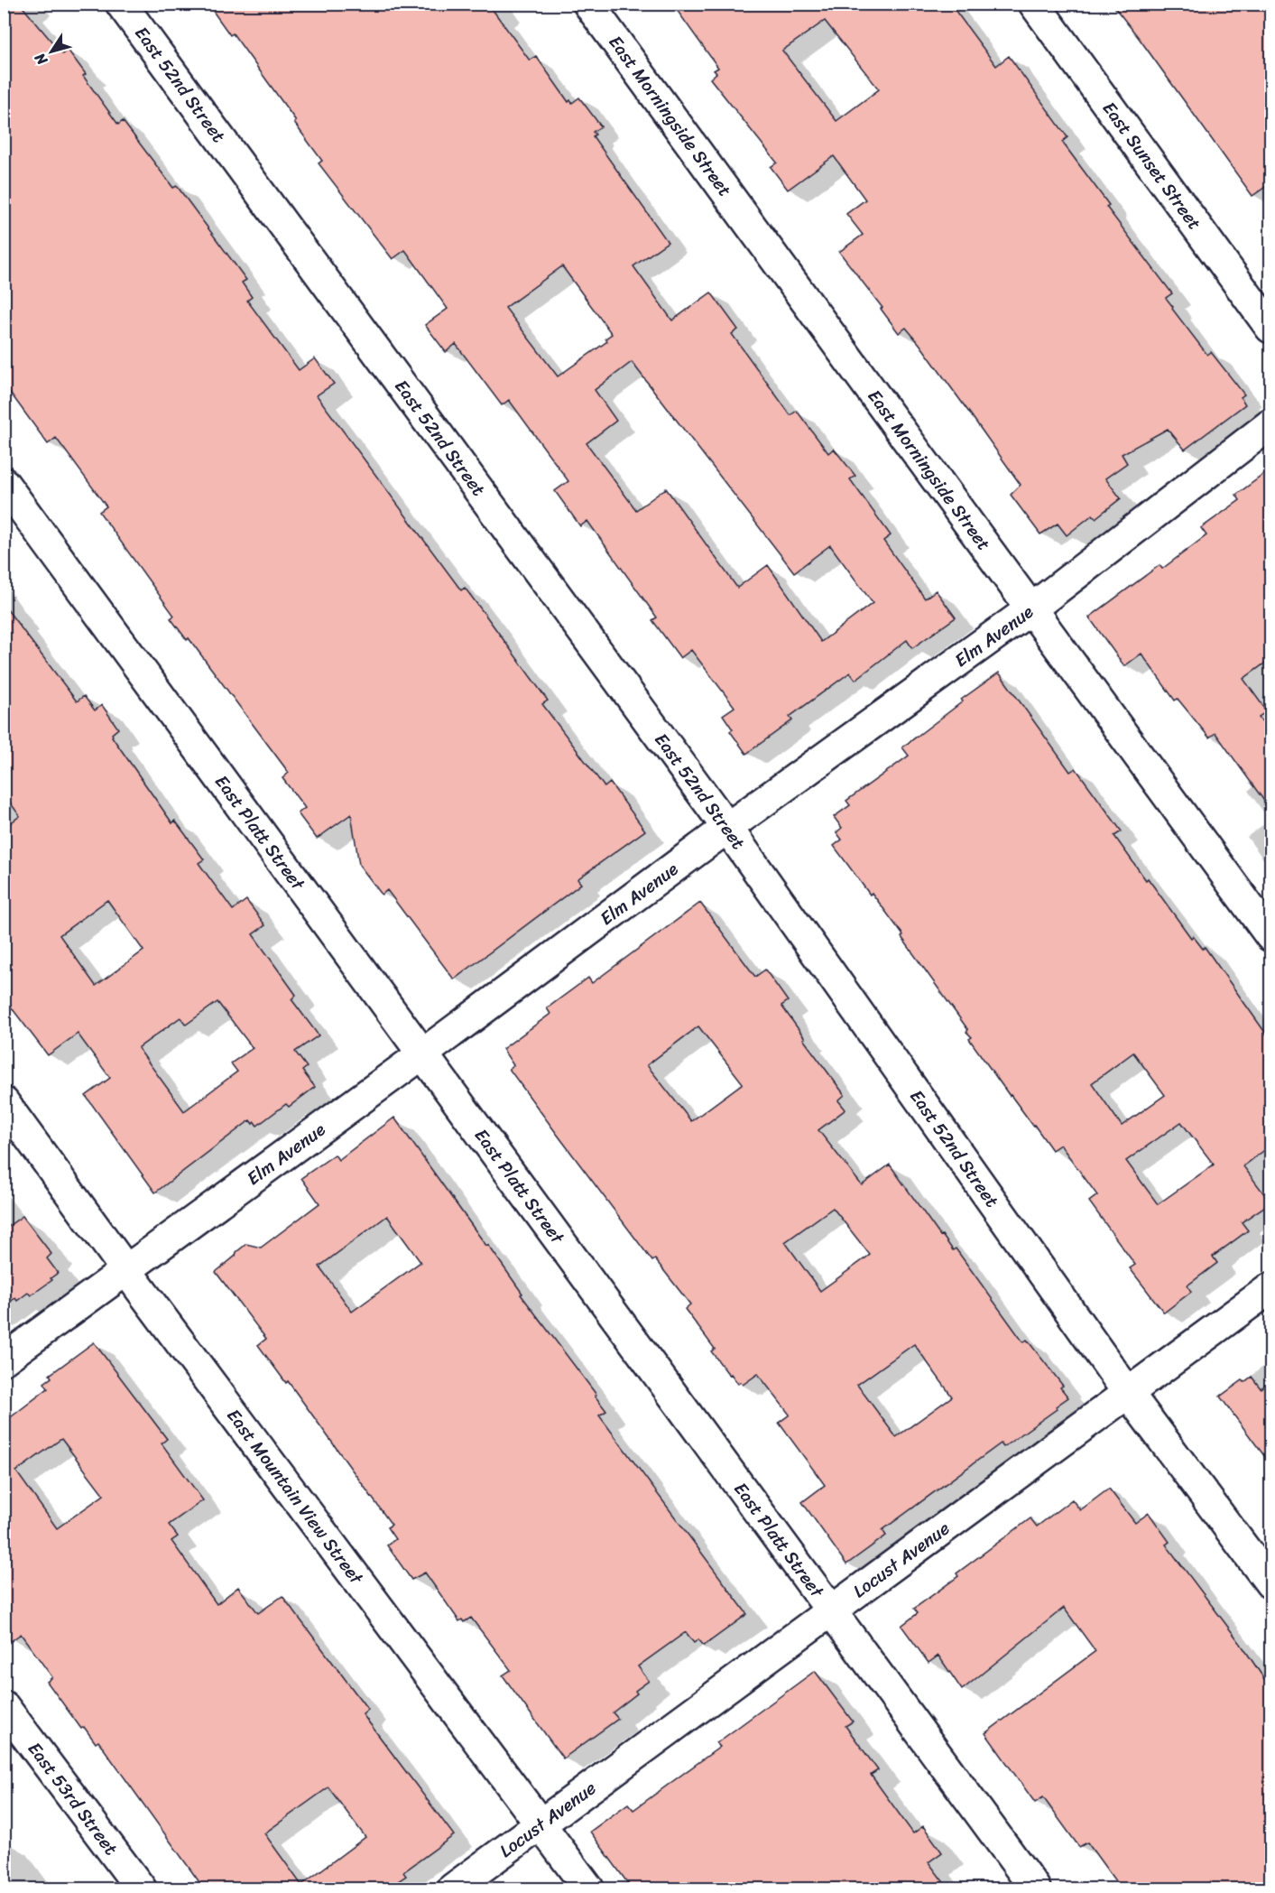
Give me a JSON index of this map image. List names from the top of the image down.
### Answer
{
  "streets": {
    "street": [
      "East 52nd Street",
      "East Morningside Street",
      "East Sunset Street",
      "Elm Avenue",
      "East Platt Street",
      "East Mountain View Street",
      "Locust Avenue",
      "East 53rd Street"
    ]
  },
  "crossings": [
    ["East 52nd Street", "Elm Avenue"],
    ["East 52nd Street", "Locust Avenue"],
    ["East Morningside Street", "Elm Avenue"],
    ["Elm Avenue", "East Platt Street"],
    ["Elm Avenue", "East Mountain View Street"],
    ["East Platt Street", "Locust Avenue"],
    ["East Mountain View Street", "Locust Avenue"]
  ],
  "north": "bottom left"
}
